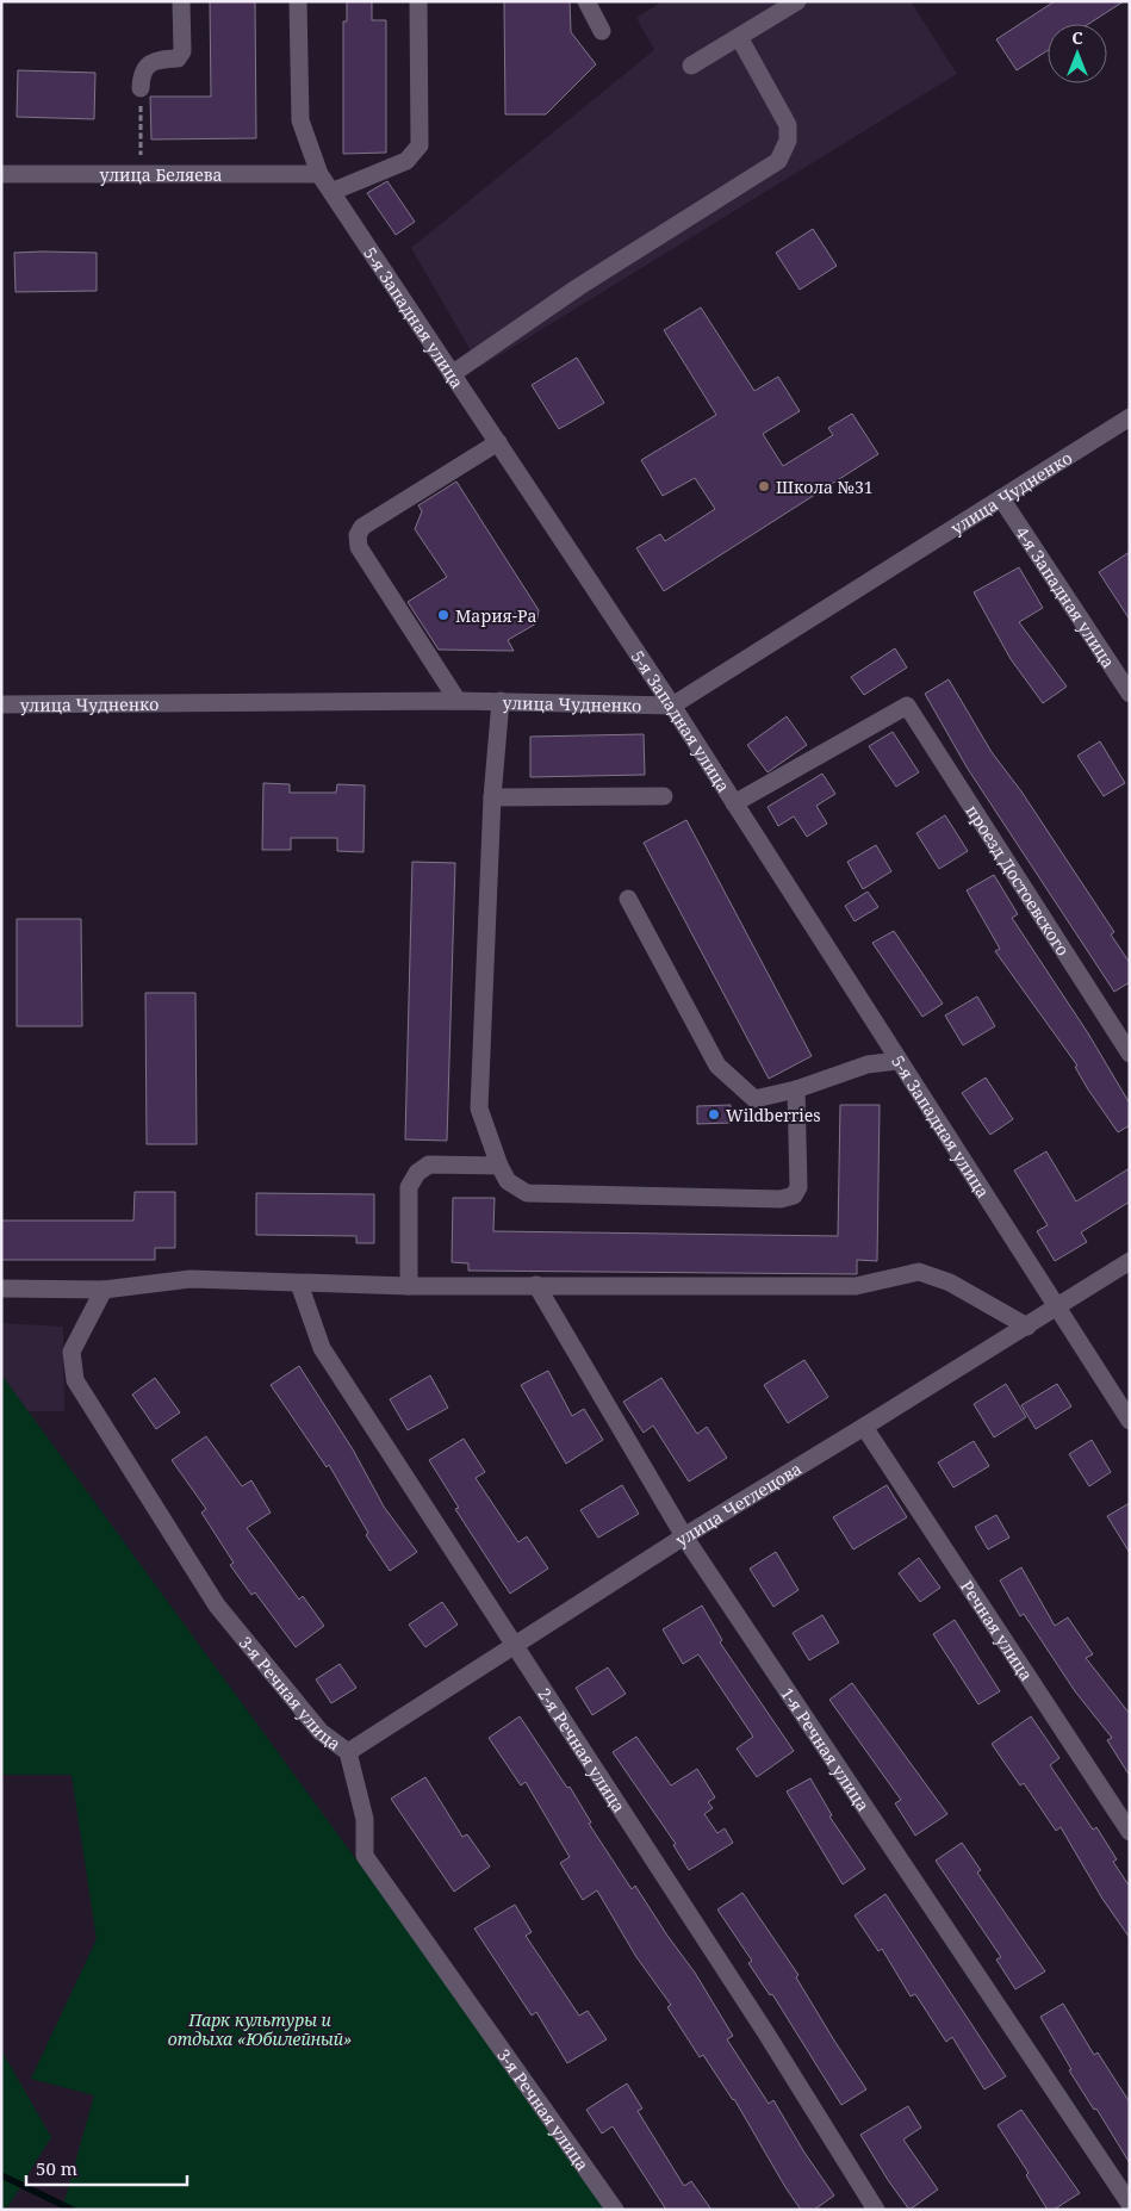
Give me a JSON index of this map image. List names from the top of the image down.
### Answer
{
  "streets": {
    "street": [
      "улица Беляева",
      "5-я Западная улица",
      "улица Чудненко",
      "4-я Западная улица",
      "проезд Достоевского",
      "улица Чеглецова",
      "Речная улица",
      "3-я Речная улица",
      "2-я Речная улица",
      "1-я Речная улица"
    ]
  },
  "crossings": [
    ["улица Беляева", "5-я Западная улица"],
    ["5-я Западная улица", "улица Чудненко"],
    ["5-я Западная улица", "проезд Достоевского"],
    ["5-я Западная улица", "улица Чеглецова"],
    ["улица Чудненко", "4-я Западная улица"],
    ["улица Чеглецова", "Речная улица"],
    ["улица Чеглецова", "3-я Речная улица"],
    ["улица Чеглецова", "2-я Речная улица"],
    ["улица Чеглецова", "1-я Речная улица"]
  ],
  "parks": ["Парк культуры и отдыха «Юбилейный»"],
  "places": ["Школа №31", "Мария-Ра", "Wildberries"],
  "scale_bar": "50 m",
  "north": "top"
}
